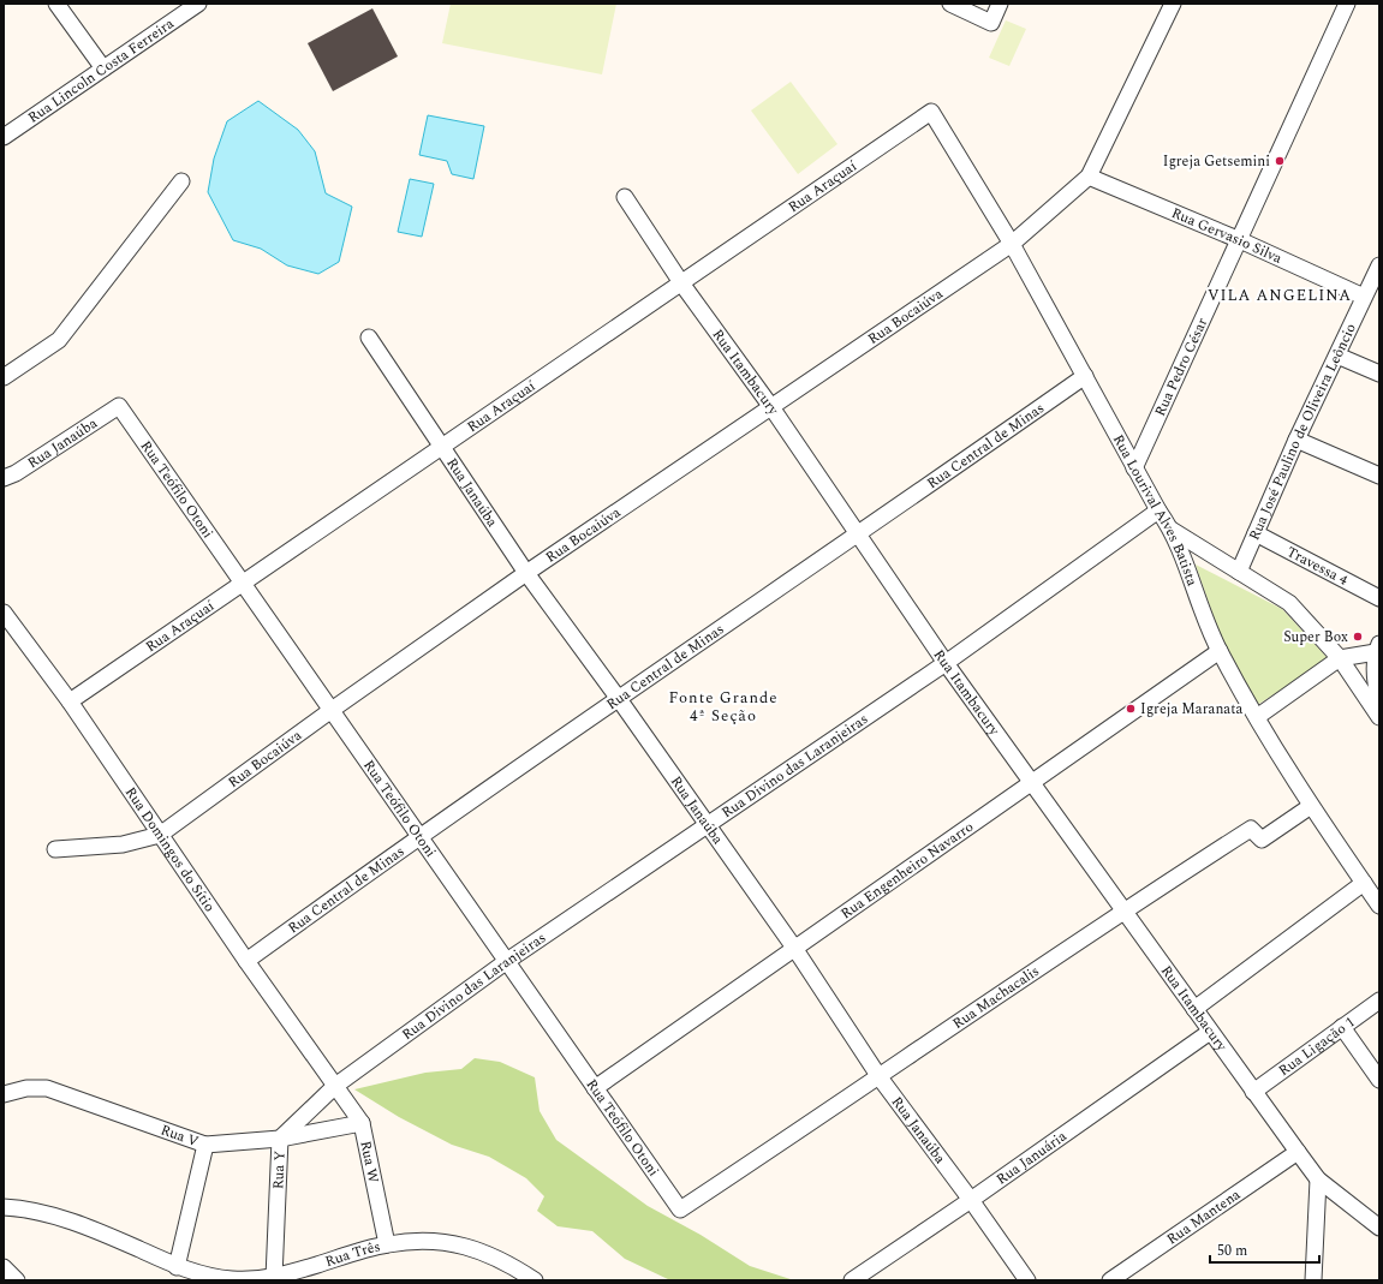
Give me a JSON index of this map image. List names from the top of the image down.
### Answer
{
  "streets": {
    "street": [
      "Rua Lincoln Costa Ferreira",
      "Rua Araçuaí",
      "Rua Gervasio Silva",
      "Rua Bocaiúva",
      "Rua Pedro César",
      "Rua Itambacury",
      "Rua José Paulino de Oliveira Leôncio",
      "Rua Janaúba",
      "Rua Central de Minas",
      "Rua Teófilo Otoni",
      "Rua Lourival Alves Batista",
      "Travessa 4",
      "Rua Divino das Laranjeiras",
      "Rua Domingos do Sítio",
      "Rua Engenheiro Navarro",
      "Rua Machacalis",
      "Rua Ligação 1",
      "Rua V",
      "Rua Januária",
      "Rua W",
      "Rua Y",
      "Rua Mantena",
      "Rua Três"
    ]
  },
  "crossings": [
    ["Rua Araçuaí", "Rua Itambacury"],
    ["Rua Araçuaí", "Rua Janaúba"],
    ["Rua Araçuaí", "Rua Teófilo Otoni"],
    ["Rua Araçuaí", "Rua Lourival Alves Batista"],
    ["Rua Araçuaí", "Rua Domingos do Sítio"],
    ["Rua Gervasio Silva", "Rua Bocaiúva"],
    ["Rua Gervasio Silva", "Rua Pedro César"],
    ["Rua Gervasio Silva", "Rua José Paulino de Oliveira Leôncio"],
    ["Rua Bocaiúva", "Rua Itambacury"],
    ["Rua Bocaiúva", "Rua Janaúba"],
    ["Rua Bocaiúva", "Rua Teófilo Otoni"],
    ["Rua Bocaiúva", "Rua Lourival Alves Batista"],
    ["Rua Bocaiúva", "Rua Domingos do Sítio"],
    ["Rua Pedro César", "Rua Lourival Alves Batista"],
    ["Rua Itambacury", "Rua Central de Minas"],
    ["Rua Itambacury", "Rua Divino das Laranjeiras"],
    ["Rua Itambacury", "Rua Engenheiro Navarro"],
    ["Rua Itambacury", "Rua Machacalis"],
    ["Rua Itambacury", "Rua Ligação 1"],
    ["Rua Itambacury", "Rua Januária"],
    ["Rua Itambacury", "Rua Mantena"],
    ["Rua José Paulino de Oliveira Leôncio", "Travessa 4"],
    ["Rua Janaúba", "Rua Central de Minas"],
    ["Rua Janaúba", "Rua Teófilo Otoni"],
    ["Rua Janaúba", "Rua Divino das Laranjeiras"],
    ["Rua Janaúba", "Rua Engenheiro Navarro"],
    ["Rua Janaúba", "Rua Machacalis"],
    ["Rua Janaúba", "Rua Januária"],
    ["Rua Central de Minas", "Rua Teófilo Otoni"],
    ["Rua Central de Minas", "Rua Lourival Alves Batista"],
    ["Rua Central de Minas", "Rua Domingos do Sítio"],
    ["Rua Teófilo Otoni", "Rua Divino das Laranjeiras"],
    ["Rua Teófilo Otoni", "Rua Engenheiro Navarro"],
    ["Rua Teófilo Otoni", "Rua Machacalis"],
    ["Rua Lourival Alves Batista", "Rua Divino das Laranjeiras"],
    ["Rua Lourival Alves Batista", "Rua Engenheiro Navarro"],
    ["Rua Lourival Alves Batista", "Rua Machacalis"],
    ["Rua Divino das Laranjeiras", "Rua Domingos do Sítio"],
    ["Rua Divino das Laranjeiras", "Rua W"],
    ["Rua Divino das Laranjeiras", "Rua Y"],
    ["Rua Domingos do Sítio", "Rua W"],
    ["Rua Domingos do Sítio", "Rua Y"],
    ["Rua V", "Rua W"],
    ["Rua V", "Rua Y"],
    ["Rua W", "Rua Y"],
    ["Rua W", "Rua Três"],
    ["Rua Y", "Rua Três"]
  ],
  "districts": ["VILA ANGELINA", "Fonte Grande 4ª Seção"],
  "places": ["Igreja Getsemini", "Super Box", "Igreja Maranata"],
  "scale_bar": "50 m"
}
